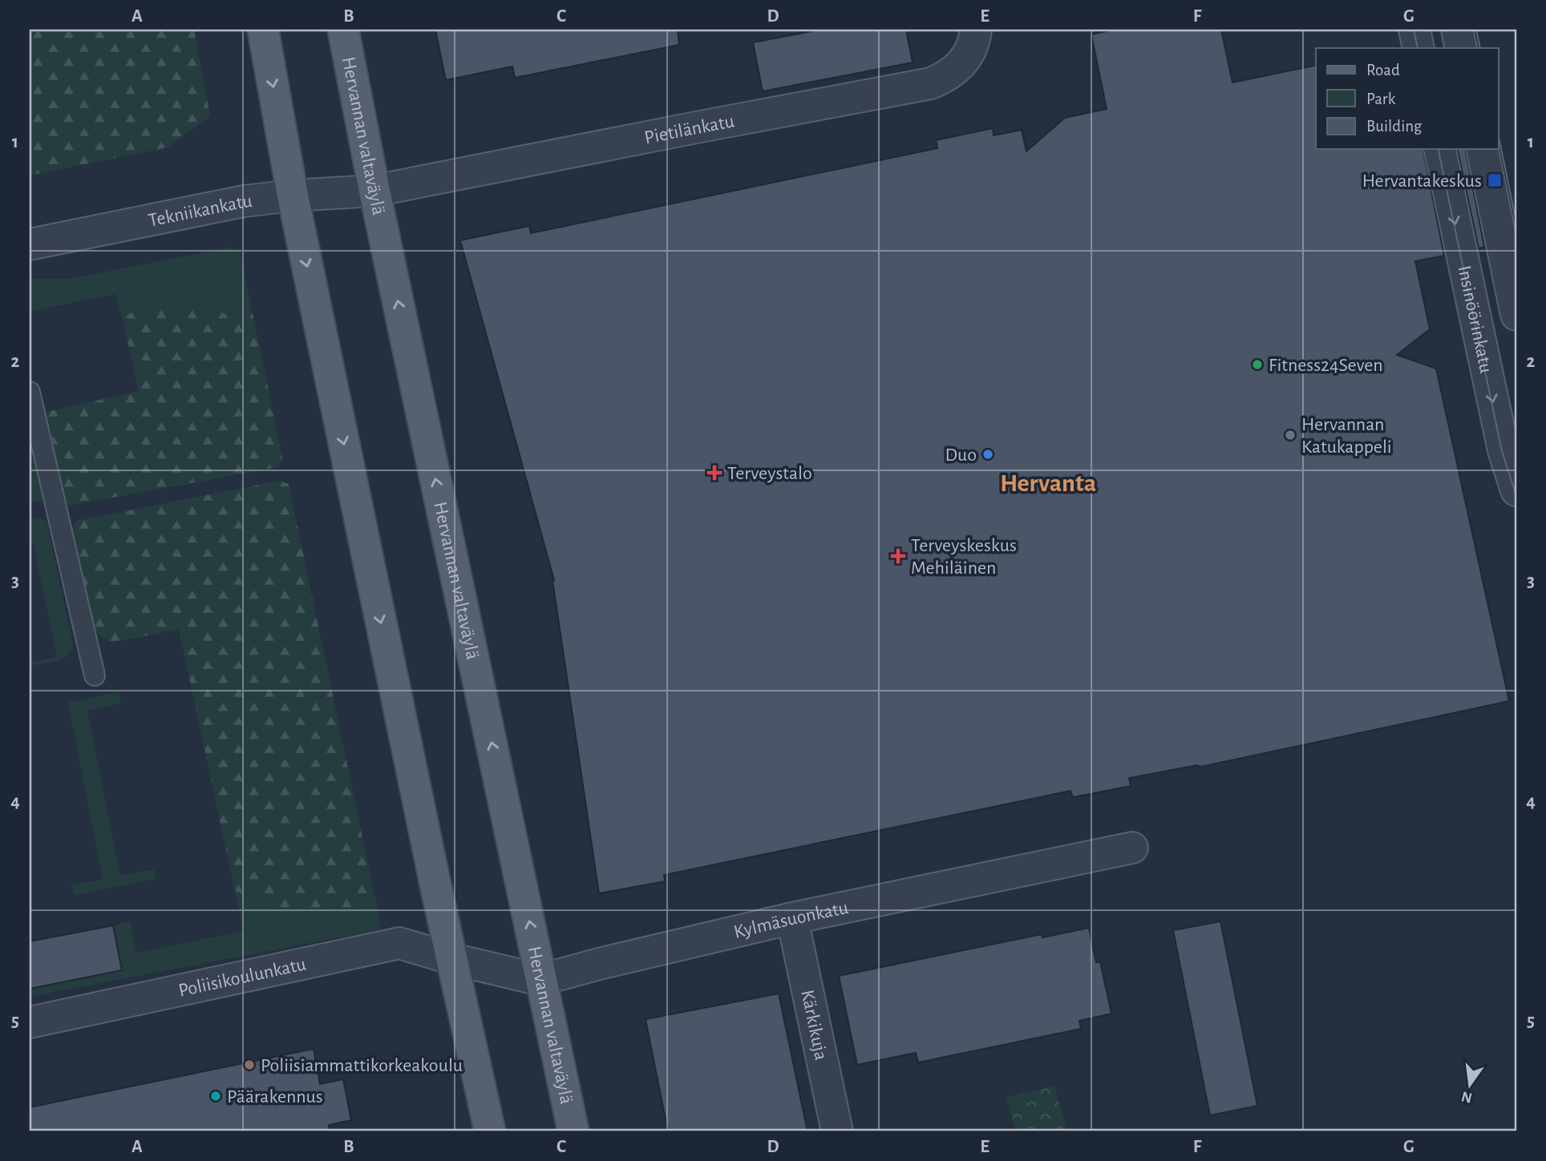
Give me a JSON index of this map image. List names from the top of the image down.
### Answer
{
  "streets": {
    "main road": ["Hervannan valtaväylä"],
    "street": [
      "Pietilänkatu",
      "Tekniikankatu",
      "Insinöörinkatu",
      "Kylmäsuonkatu",
      "Poliisikoulunkatu",
      "Kärkikuja"
    ]
  },
  "crossings": [
    ["Pietilänkatu", "Hervannan valtaväylä"],
    ["Pietilänkatu", "Tekniikankatu"],
    ["Hervannan valtaväylä", "Tekniikankatu"],
    ["Hervannan valtaväylä", "Kylmäsuonkatu"],
    ["Kylmäsuonkatu", "Poliisikoulunkatu"],
    ["Kylmäsuonkatu", "Kärkikuja"]
  ],
  "districts": ["Hervanta"],
  "places": {
    "transit": ["Hervantakeskus"],
    "other": [
      "Fitness24Seven",
      "Hervannan Katukappeli",
      "Duo",
      "Poliisiammattikorkeakoulu",
      "Päärakennus"
    ],
    "health": ["Terveystalo", "Terveyskeskus Mehiläinen"]
  },
  "legend": ["Road", "Park", "Building"],
  "north": "bottom",
  "grid": {
    "columns": [
      "A",
      "B",
      "C",
      "D",
      "E",
      "F",
      "G"
    ],
    "rows": [
      "1",
      "2",
      "3",
      "4",
      "5"
    ]
  }
}
